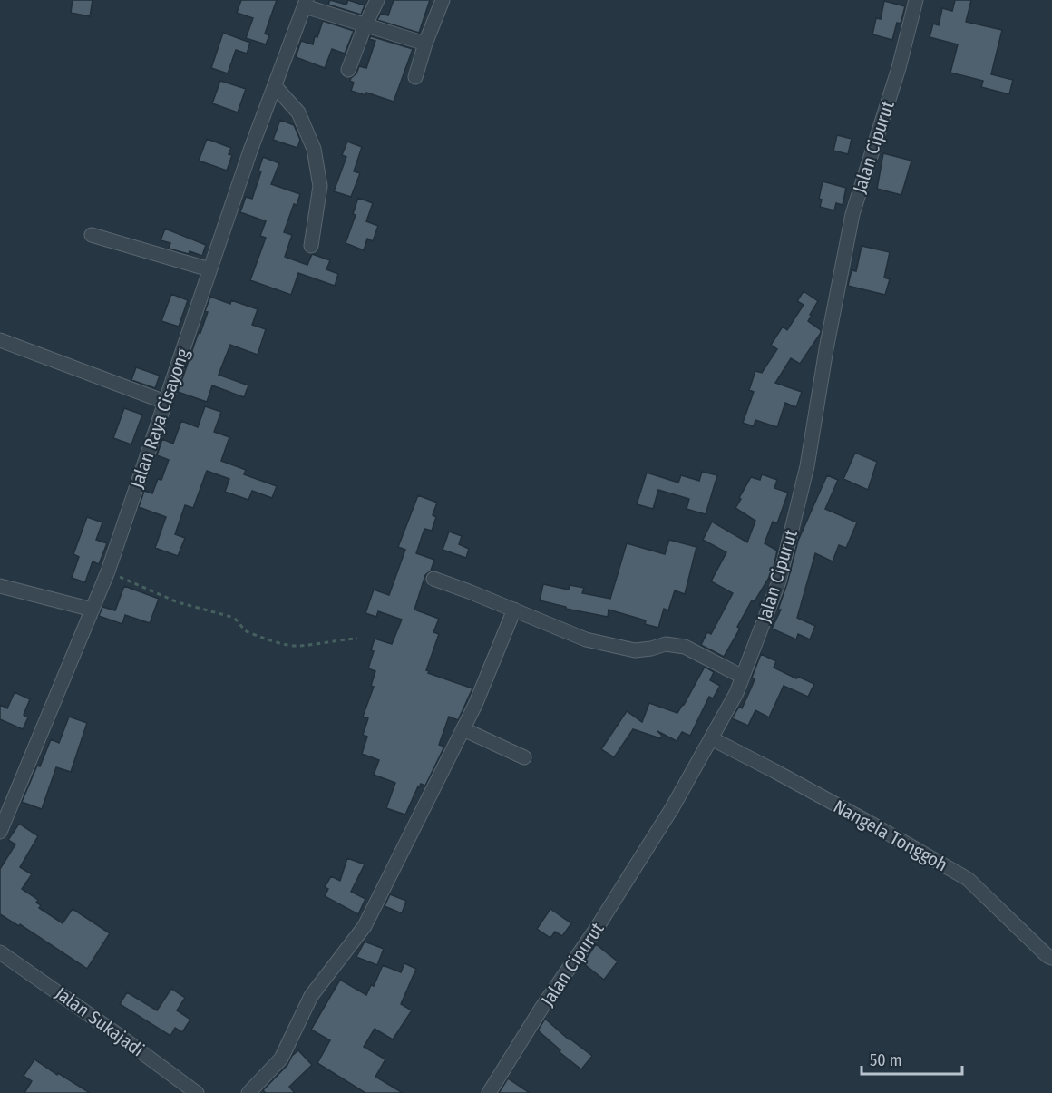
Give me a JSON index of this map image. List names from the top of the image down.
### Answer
{
  "streets": {
    "street": [
      "Jalan Cipurut",
      "Jalan Raya Cisayong",
      "Nangela Tonggoh",
      "Jalan Sukajadi"
    ]
  },
  "crossings": [
    ["Jalan Cipurut", "Nangela Tonggoh"]
  ],
  "scale_bar": "50 m"
}
